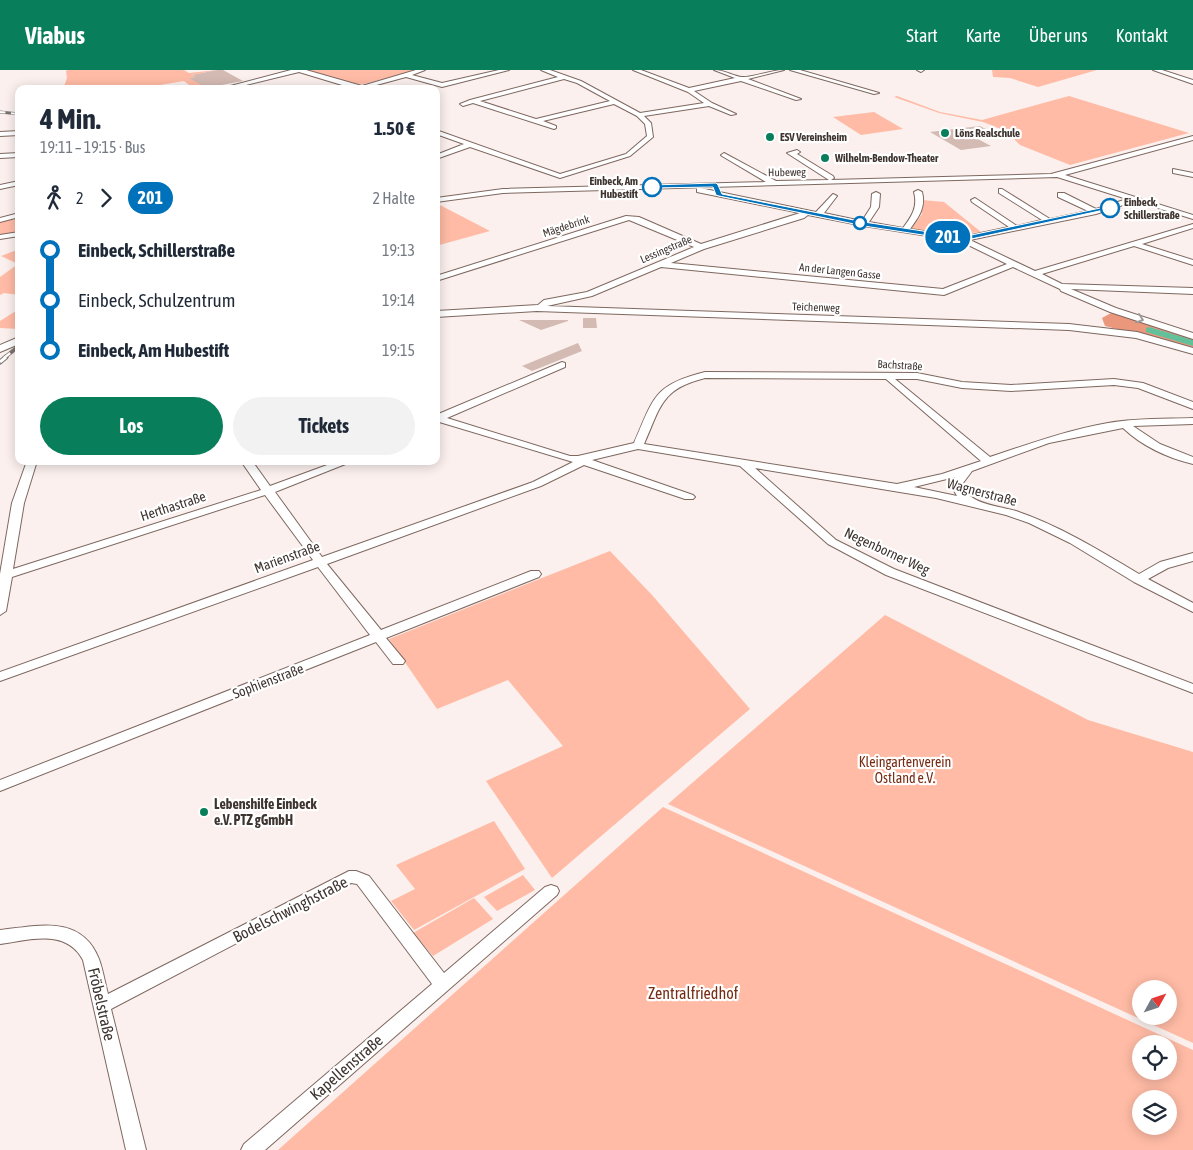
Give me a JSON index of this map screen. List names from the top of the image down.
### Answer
{
  "streets": {
    "street": [
      "Hubeweg",
      "Mägdebrink",
      "Lessingstraße",
      "An der Langen Gasse",
      "Teichenweg",
      "Bachstraße",
      "Wagnerstraße",
      "Herthastraße",
      "Negenborner Weg",
      "Marienstraße",
      "Sophienstraße",
      "Bodelschwinghstraße",
      "Fröbelstraße",
      "Kapellenstraße"
    ]
  },
  "crossings": [
    ["Mägdebrink", "Lessingstraße"],
    ["Lessingstraße", "An der Langen Gasse"],
    ["Lessingstraße", "Teichenweg"],
    ["Wagnerstraße", "Negenborner Weg"],
    ["Bodelschwinghstraße", "Fröbelstraße"],
    ["Bodelschwinghstraße", "Kapellenstraße"]
  ],
  "parks": ["Kleingartenverein Ostland e.V.", "Zentralfriedhof"],
  "places": [
    "Löns Realschule",
    "ESV Vereinsheim",
    "Wilhelm-Bendow-Theater",
    "Einbeck, Am Hubestift",
    "Einbeck, Schillerstraße",
    "Lebenshilfe Einbeck e.V. PTZ gGmbH"
  ],
  "lines": ["bus line 201"],
  "north": "top right",
  "page": {
    "header": "Viabus",
    "nav": [
      "Start",
      "Karte",
      "Über uns",
      "Kontakt"
    ],
    "on_map": "201",
    "heading": ["4 Min.", "19:11 – 19:15 · Bus", "1.50 €"],
    "legs": ["2", "201", "2 Halte"],
    "list": [
      {
        "name": "Einbeck, Schillerstraße",
        "value": "19:13"
      },
      {
        "name": "Einbeck, Schulzentrum",
        "value": "19:14"
      },
      {
        "name": "Einbeck, Am Hubestift",
        "value": "19:15"
      }
    ],
    "buttons": ["Los", "Tickets"]
  }
}
